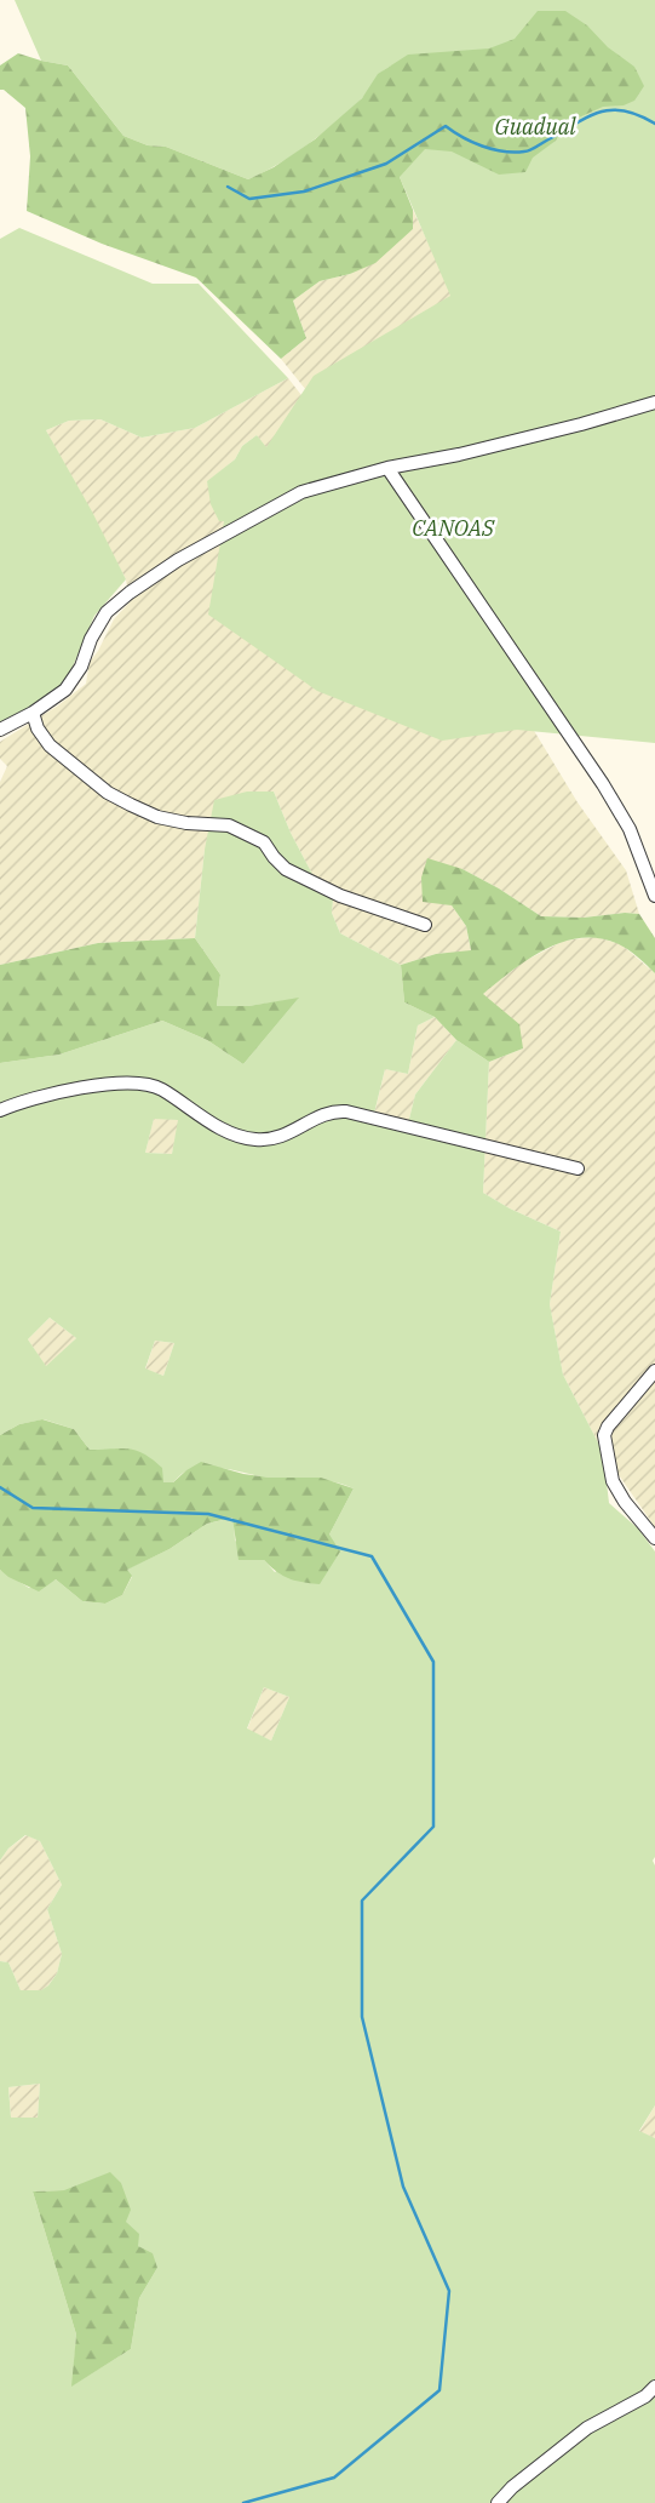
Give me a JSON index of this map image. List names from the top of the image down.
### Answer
{
  "parks": ["Guadual", "CANOAS"]
}
